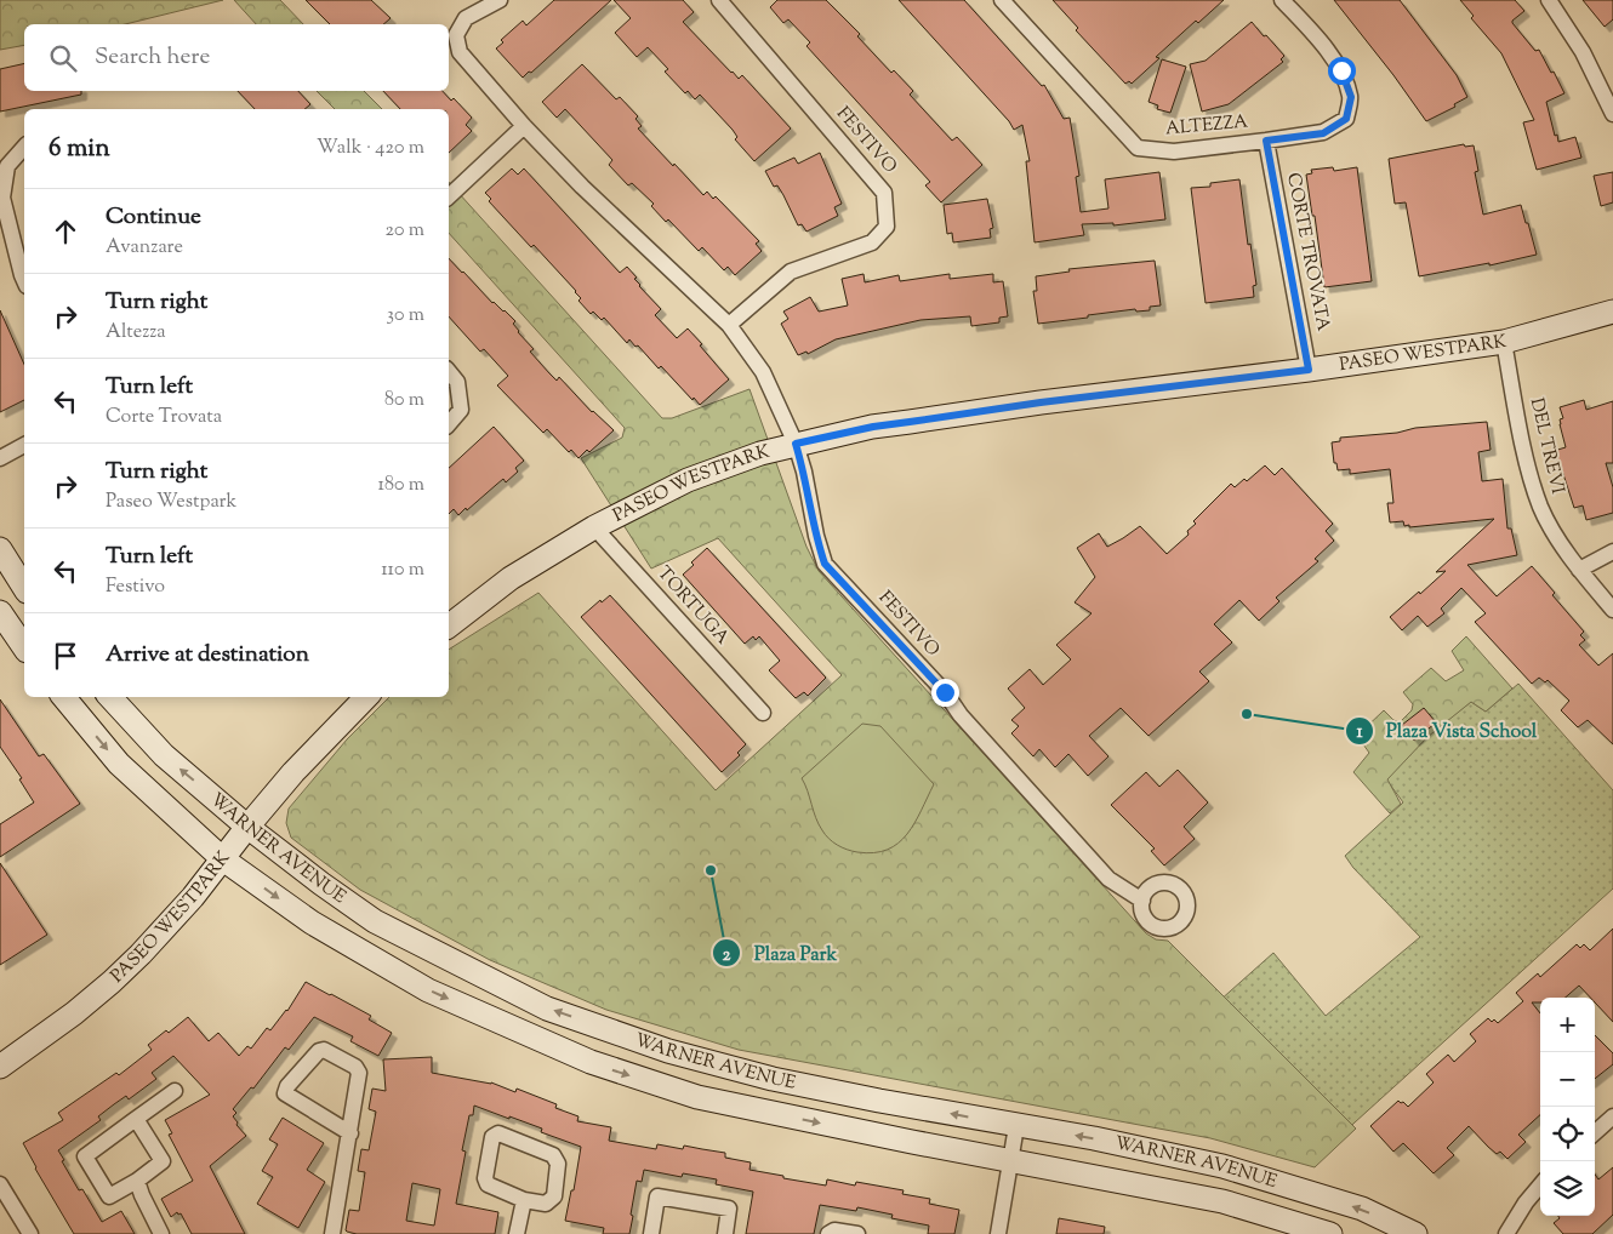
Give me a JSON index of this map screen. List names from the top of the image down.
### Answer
{
  "streets": {
    "street": [
      "ALTEZZA",
      "FESTIVO",
      "CORTE TROVATA",
      "PASEO WESTPARK",
      "DEL TREVI",
      "TORTUGA",
      "WARNER AVENUE"
    ]
  },
  "crossings": [
    ["ALTEZZA", "CORTE TROVATA"],
    ["FESTIVO", "PASEO WESTPARK"],
    ["CORTE TROVATA", "PASEO WESTPARK"],
    ["PASEO WESTPARK", "DEL TREVI"],
    ["PASEO WESTPARK", "TORTUGA"],
    ["PASEO WESTPARK", "WARNER AVENUE"]
  ],
  "places": ["Plaza Vista School", "Plaza Park"],
  "page": {
    "search": "Search here",
    "heading": ["6 min", "Walk · 420 m"],
    "list": [
      ["Continue", "Avanzare", "20 m"],
      ["Turn right", "Altezza", "30 m"],
      ["Turn left", "Corte Trovata", "80 m"],
      ["Turn right", "Paseo Westpark", "180 m"],
      ["Turn left", "Festivo", "110 m"],
      "Arrive at destination"
    ],
    "map_buttons": ["+", "−"]
  }
}
